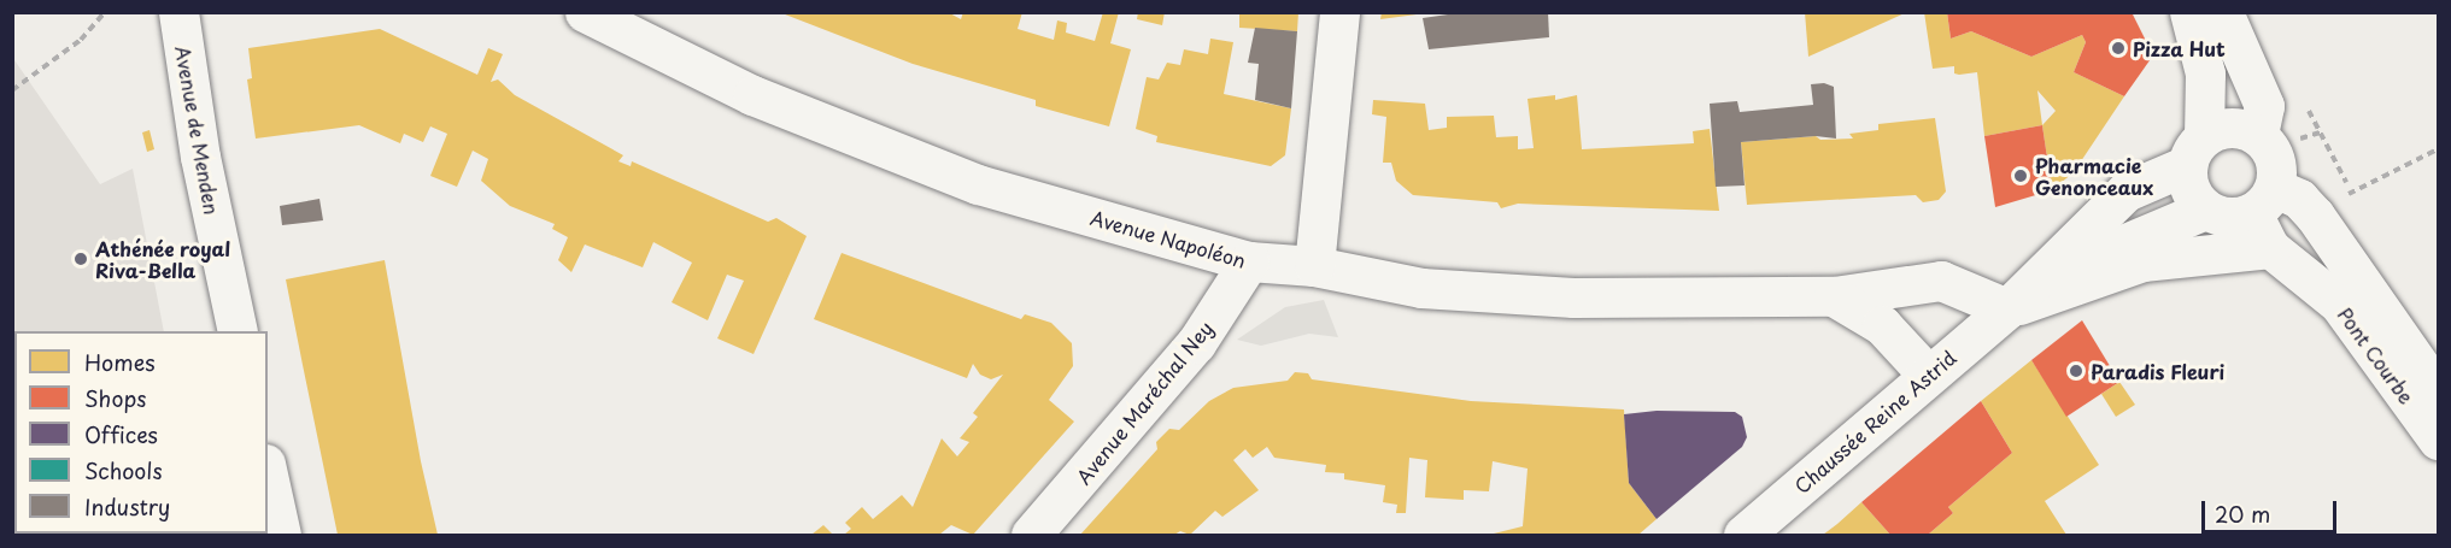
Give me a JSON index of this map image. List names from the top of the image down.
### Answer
{
  "streets": {
    "street": [
      "Avenue de Menden",
      "Avenue Napoléon",
      "Pont Courbe",
      "Avenue Maréchal Ney",
      "Chaussée Reine Astrid"
    ]
  },
  "crossings": [
    ["Avenue Napoléon", "Avenue Maréchal Ney"],
    ["Avenue Napoléon", "Chaussée Reine Astrid"],
    ["Pont Courbe", "Chaussée Reine Astrid"]
  ],
  "places": [
    "Pizza Hut",
    "Pharmacie Genonceaux",
    "Athénée royal Riva-Bella",
    "Paradis Fleuri"
  ],
  "legend": [
    "Homes",
    "Shops",
    "Offices",
    "Schools",
    "Industry"
  ],
  "scale_bar": "20 m"
}
